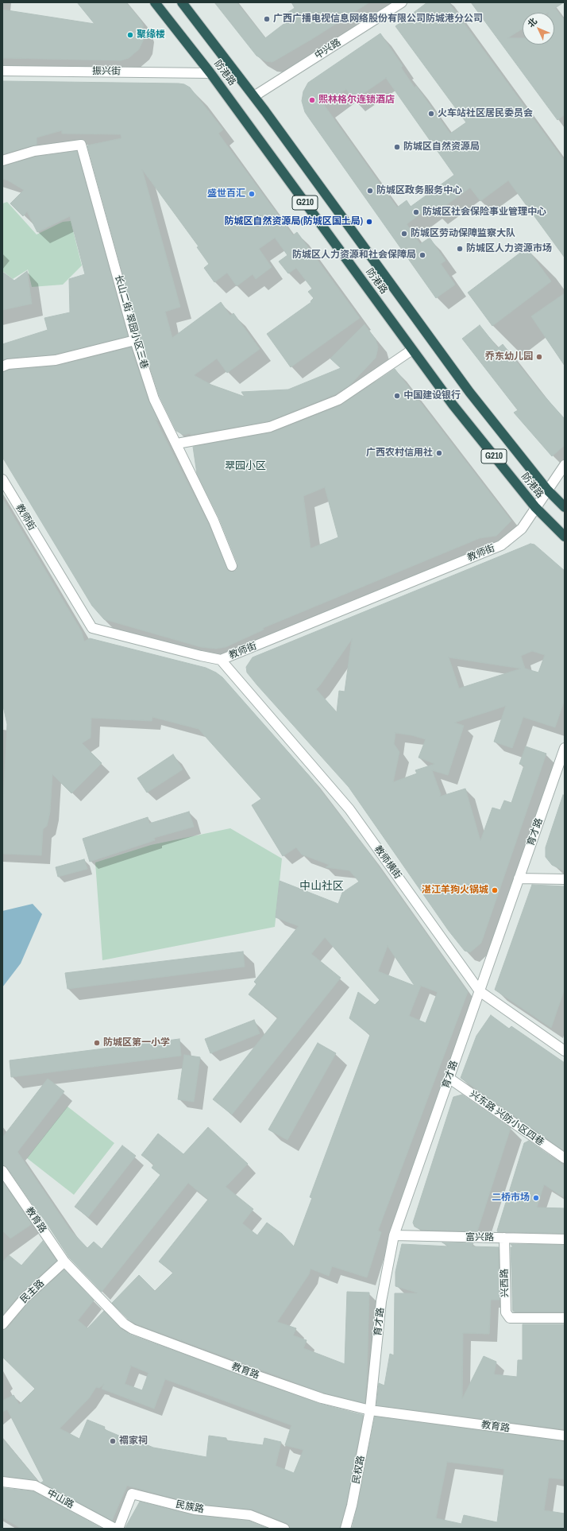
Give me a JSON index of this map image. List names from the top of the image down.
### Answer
{
  "streets": {
    "highway": ["防港路", "G210"],
    "street": [
      "中兴路",
      "振兴街",
      "长山二街 翠园小区三巷",
      "教师街",
      "育才路",
      "教师横街",
      "兴东路 兴防小区四巷",
      "教育路",
      "富兴路",
      "兴西路",
      "民主路",
      "民权路",
      "中山路",
      "民族路"
    ]
  },
  "crossings": [
    ["中兴路", "防港路"],
    ["振兴街", "防港路"],
    ["防港路", "教师街"],
    ["教师街", "教师横街"],
    ["育才路", "教师横街"],
    ["育才路", "兴东路 兴防小区四巷"],
    ["育才路", "教育路"],
    ["育才路", "富兴路"],
    ["育才路", "民权路"],
    ["教育路", "民主路"],
    ["教育路", "民权路"],
    ["富兴路", "兴西路"]
  ],
  "districts": ["翠园小区", "中山社区"],
  "places": [
    "广西广播电视信息网络股份有限公司防城港分公司",
    "聚缘楼",
    "熙林格尔连锁酒店",
    "火车站社区居民委员会",
    "防城区自然资源局",
    "防城区政务服务中心",
    "盛世百汇",
    "防城区社会保险事业管理中心",
    "防城区自然资源局(防城区国土局)",
    "防城区劳动保障监察大队",
    "防城区人力资源市场",
    "防城区人力资源和社会保障局",
    "乔东幼儿园",
    "中国建设银行",
    "广西农村信用社",
    "湛江羊狗火锅城",
    "防城区第一小学",
    "二桥市场",
    "禤家祠"
  ],
  "north": "top left"
}
